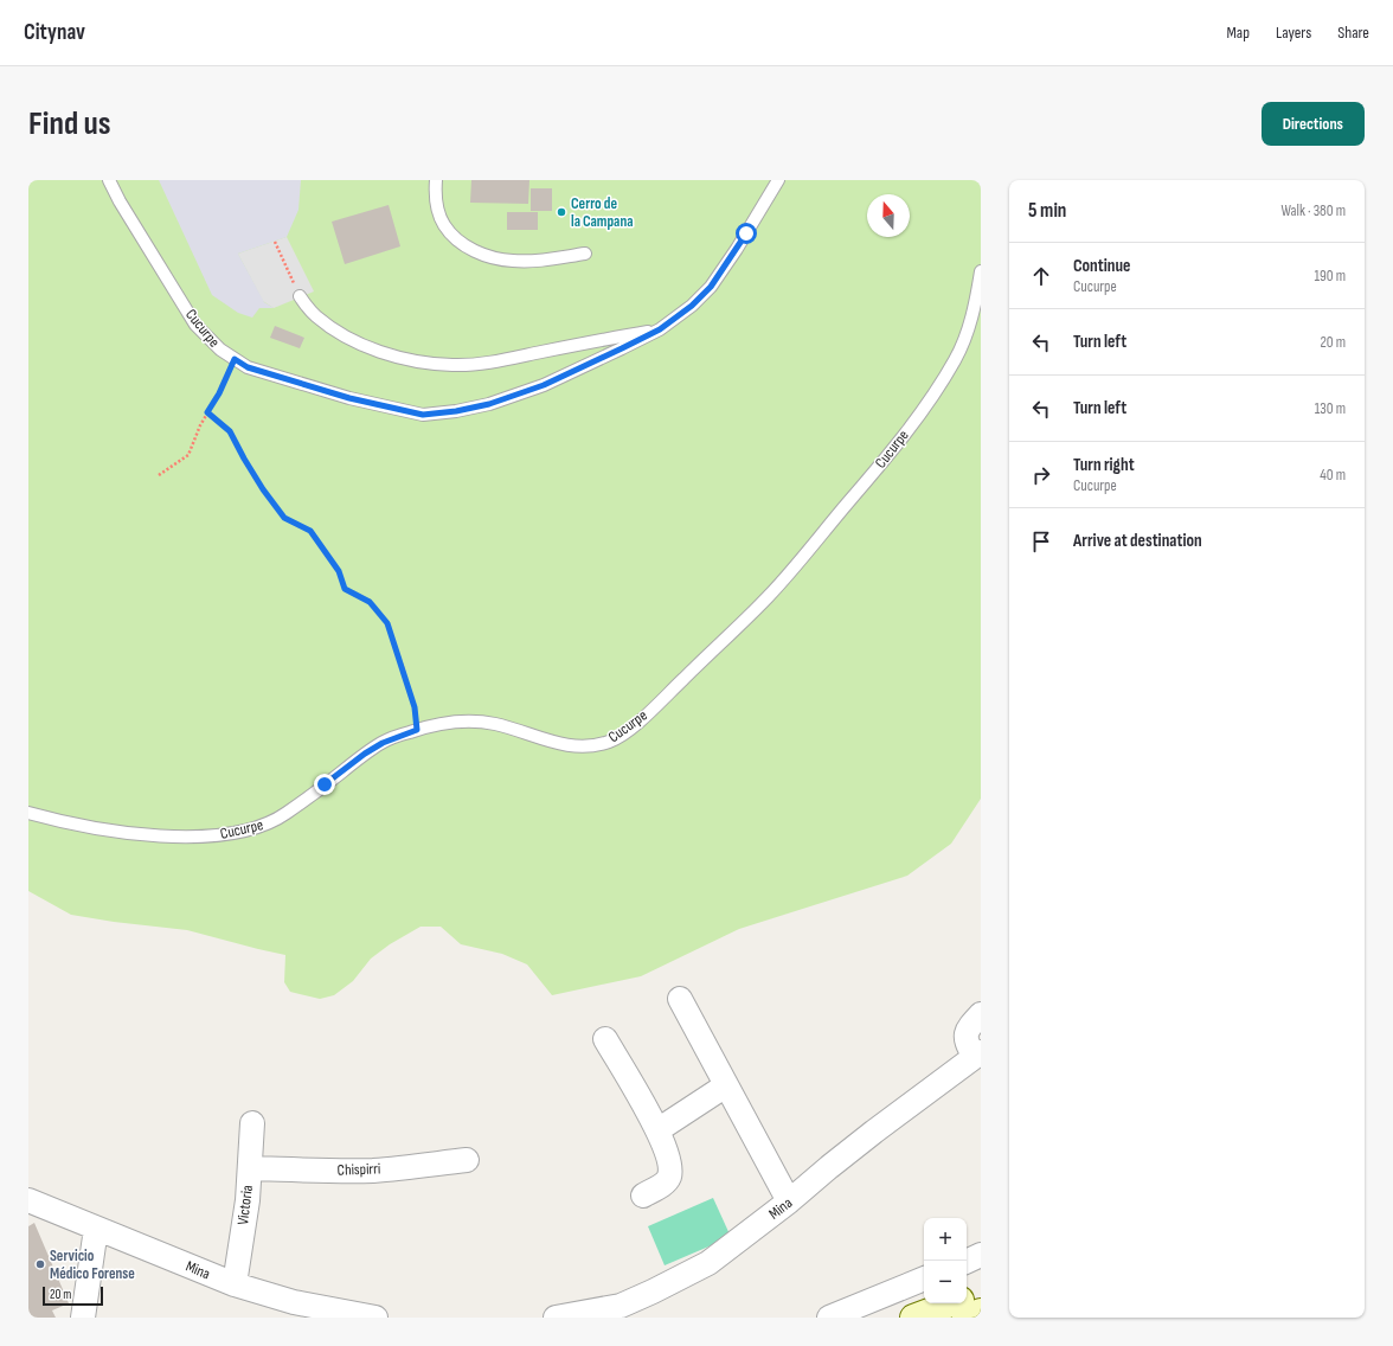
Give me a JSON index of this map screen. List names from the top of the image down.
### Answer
{
  "streets": {
    "street": ["Chispirri", "Victoria", "Mina"],
    "lane": ["Cucurpe"]
  },
  "crossings": [
    ["Chispirri", "Victoria"],
    ["Victoria", "Mina"]
  ],
  "places": ["Cerro de la Campana", "Servicio Médico Forense"],
  "scale_bar": "20 m",
  "north": "top",
  "page": {
    "header": "Citynav",
    "nav": ["Map", "Layers", "Share"],
    "buttons": "Directions",
    "title": "Find us",
    "heading": ["5 min", "Walk · 380 m"],
    "list": [
      ["Continue", "Cucurpe", "190 m"],
      ["Turn left", "20 m"],
      ["Turn left", "130 m"],
      ["Turn right", "Cucurpe", "40 m"],
      "Arrive at destination"
    ],
    "map_buttons": ["+", "−"],
    "scale": "20 m"
  }
}
